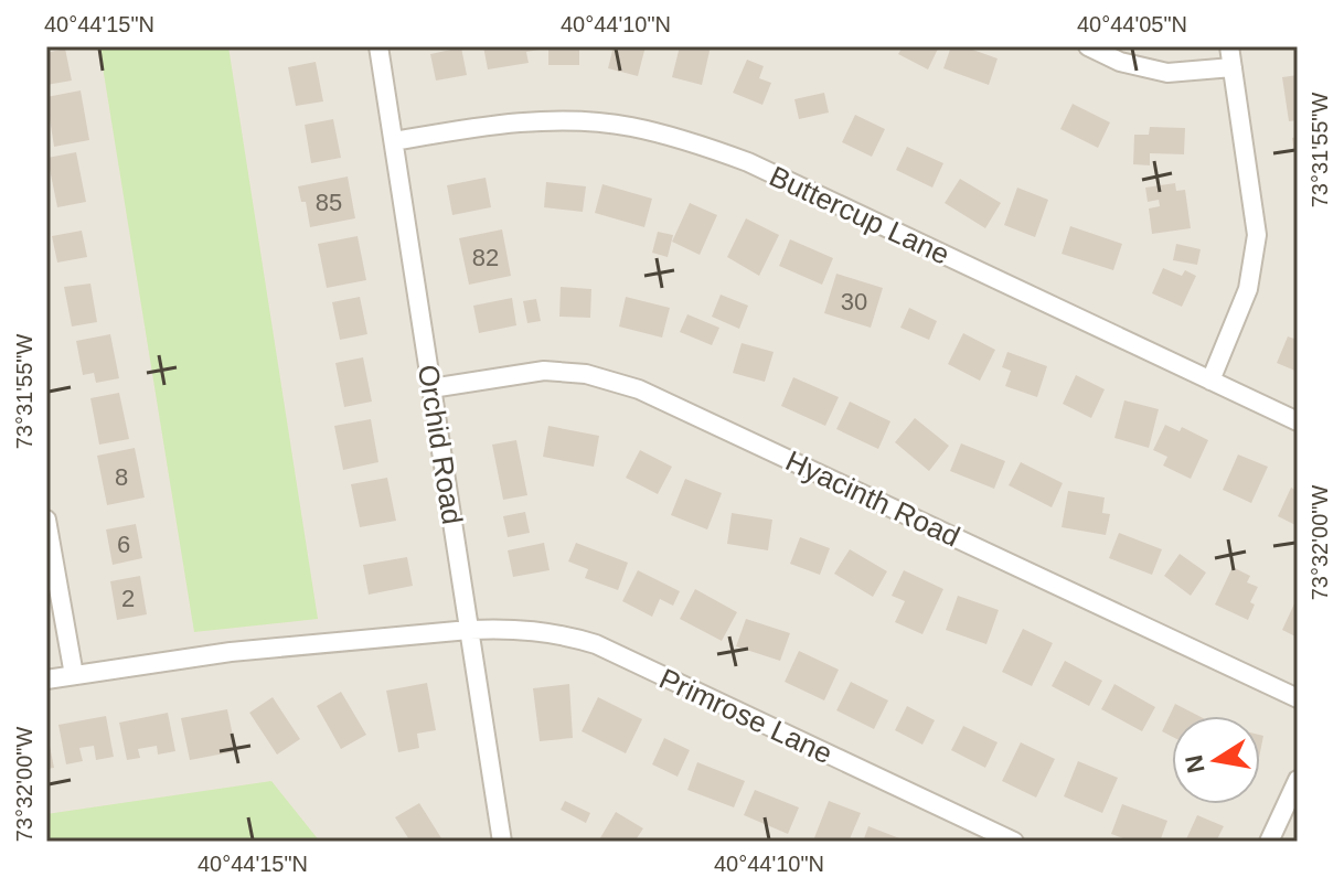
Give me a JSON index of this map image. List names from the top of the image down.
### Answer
{
  "streets": {
    "street": [
      "Buttercup Lane",
      "Orchid Road",
      "Hyacinth Road",
      "Primrose Lane"
    ]
  },
  "crossings": [
    ["Buttercup Lane", "Orchid Road"],
    ["Orchid Road", "Hyacinth Road"],
    ["Orchid Road", "Primrose Lane"]
  ],
  "house_numbers": [
    "85",
    "82",
    "30",
    "8",
    "6",
    "2"
  ],
  "north": "left",
  "coordinates": [
    "40°44'15\"N",
    "40°44'10\"N",
    "40°44'05\"N",
    "73°31'55\"W",
    "73°32'00\"W"
  ]
}
